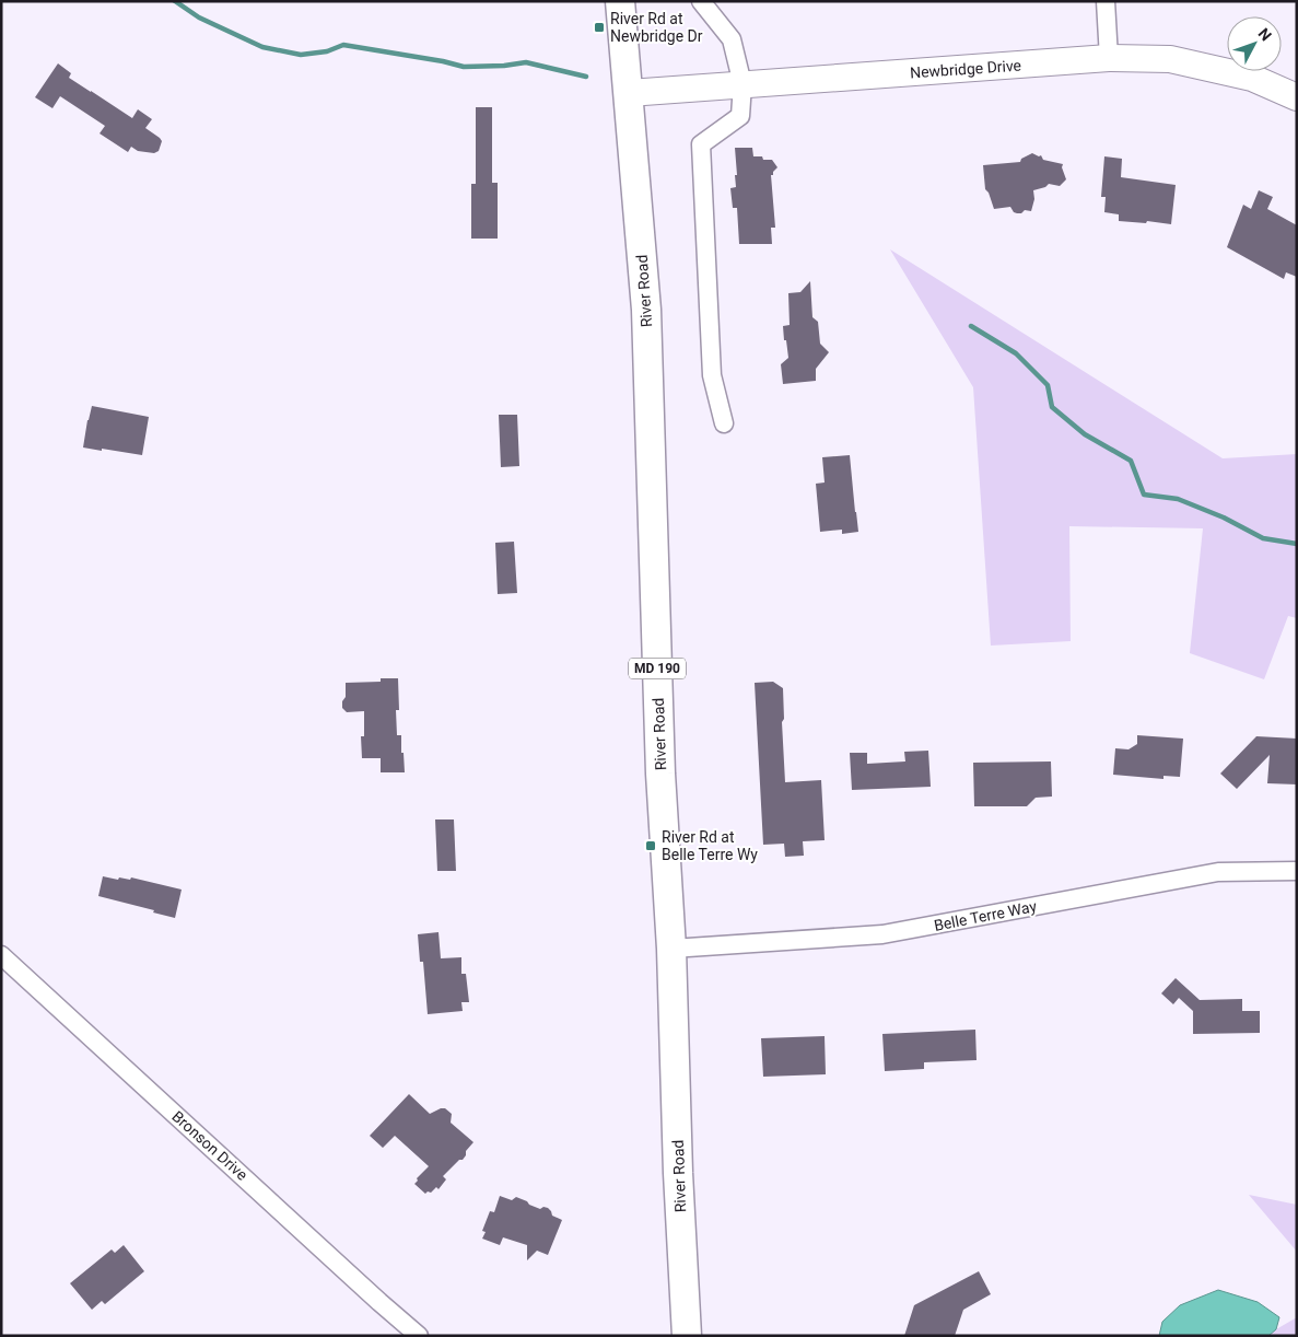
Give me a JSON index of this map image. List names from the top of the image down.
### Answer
{
  "streets": {
    "main road": ["River Road", "MD 190"],
    "street": ["Newbridge Drive", "Belle Terre Way", "Bronson Drive"]
  },
  "crossings": [
    ["Newbridge Drive", "River Road"],
    ["River Road", "Belle Terre Way"]
  ],
  "places": {
    "transit": ["River Rd at Newbridge Dr", "River Rd at Belle Terre Wy"]
  },
  "north": "top right"
}
